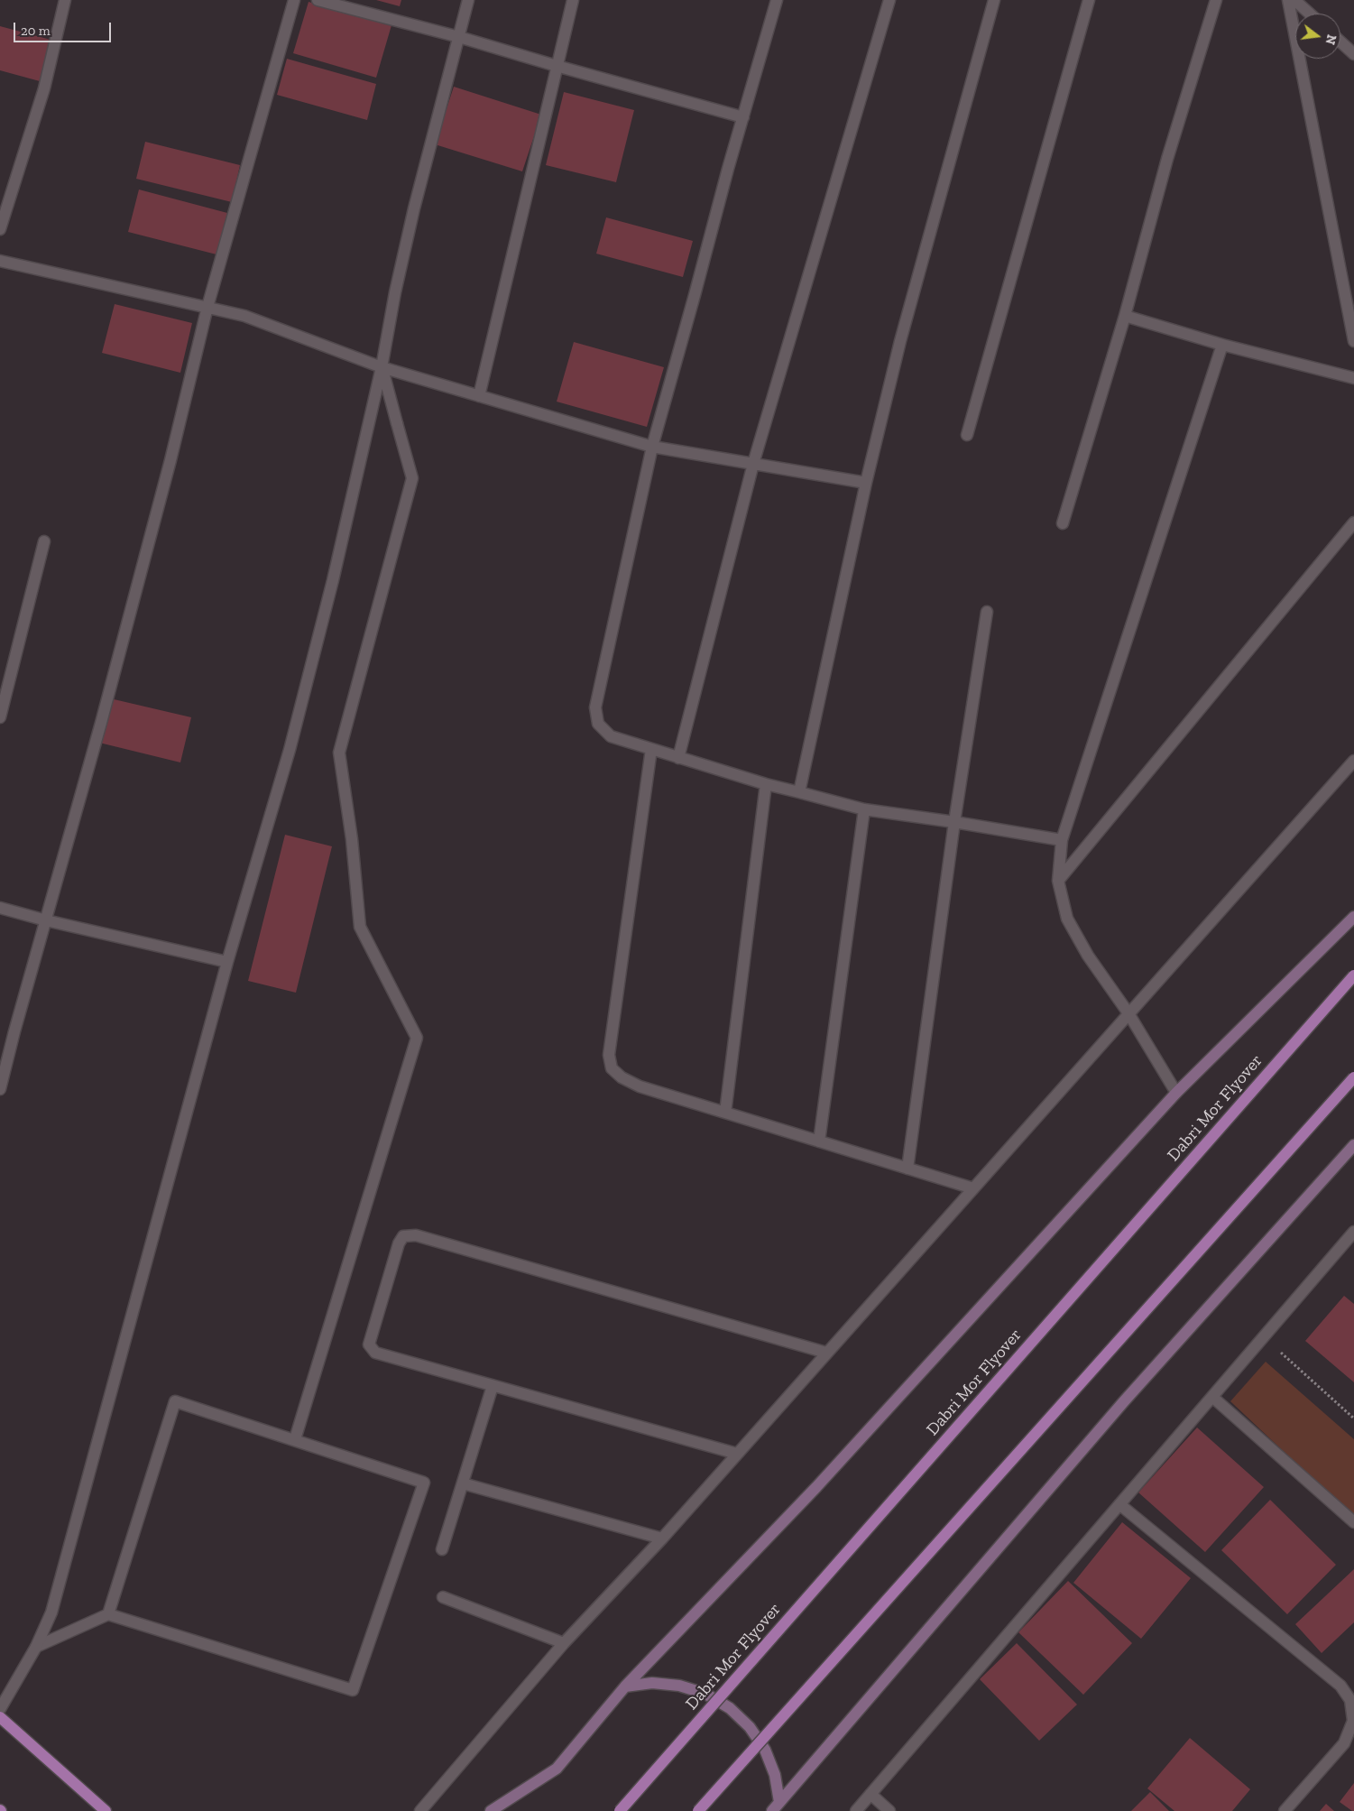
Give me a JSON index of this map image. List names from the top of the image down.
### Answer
{
  "streets": {
    "main road": ["Dabri Mor Flyover"]
  },
  "scale_bar": "20 m",
  "north": "right"
}
